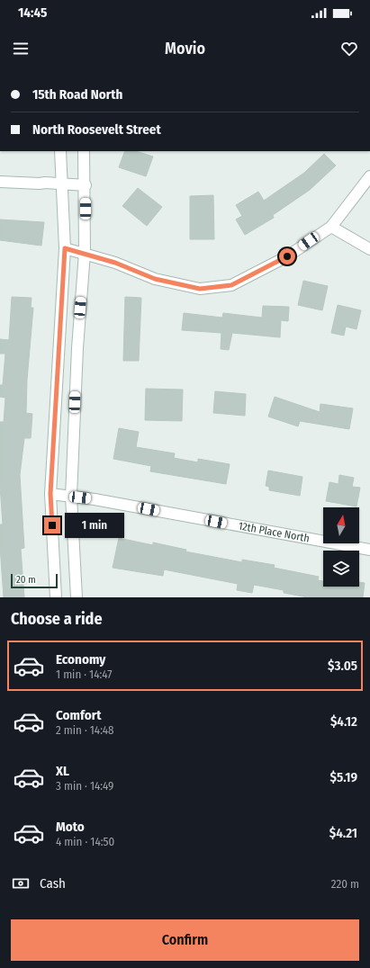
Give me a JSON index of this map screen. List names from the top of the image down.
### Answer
{
  "streets": {
    "main road": ["12th Place North"]
  },
  "scale_bar": "20 m",
  "north": "top",
  "page": {
    "status": "14:45",
    "header": "Movio",
    "banner": ["15th Road North", "North Roosevelt Street"],
    "bubble": "1 min",
    "scale": "20 m",
    "heading": "Choose a ride",
    "list": [
      {
        "name": "Economy",
        "note": "1 min · 14:47",
        "value": "$3.05"
      },
      {
        "name": "Comfort",
        "note": "2 min · 14:48",
        "value": "$4.12"
      },
      {
        "name": "XL",
        "note": "3 min · 14:49",
        "value": "$5.19"
      },
      {
        "name": "Moto",
        "note": "4 min · 14:50",
        "value": "$4.21"
      }
    ],
    "pay": ["Cash", "220 m"],
    "buttons": "Confirm"
  }
}
